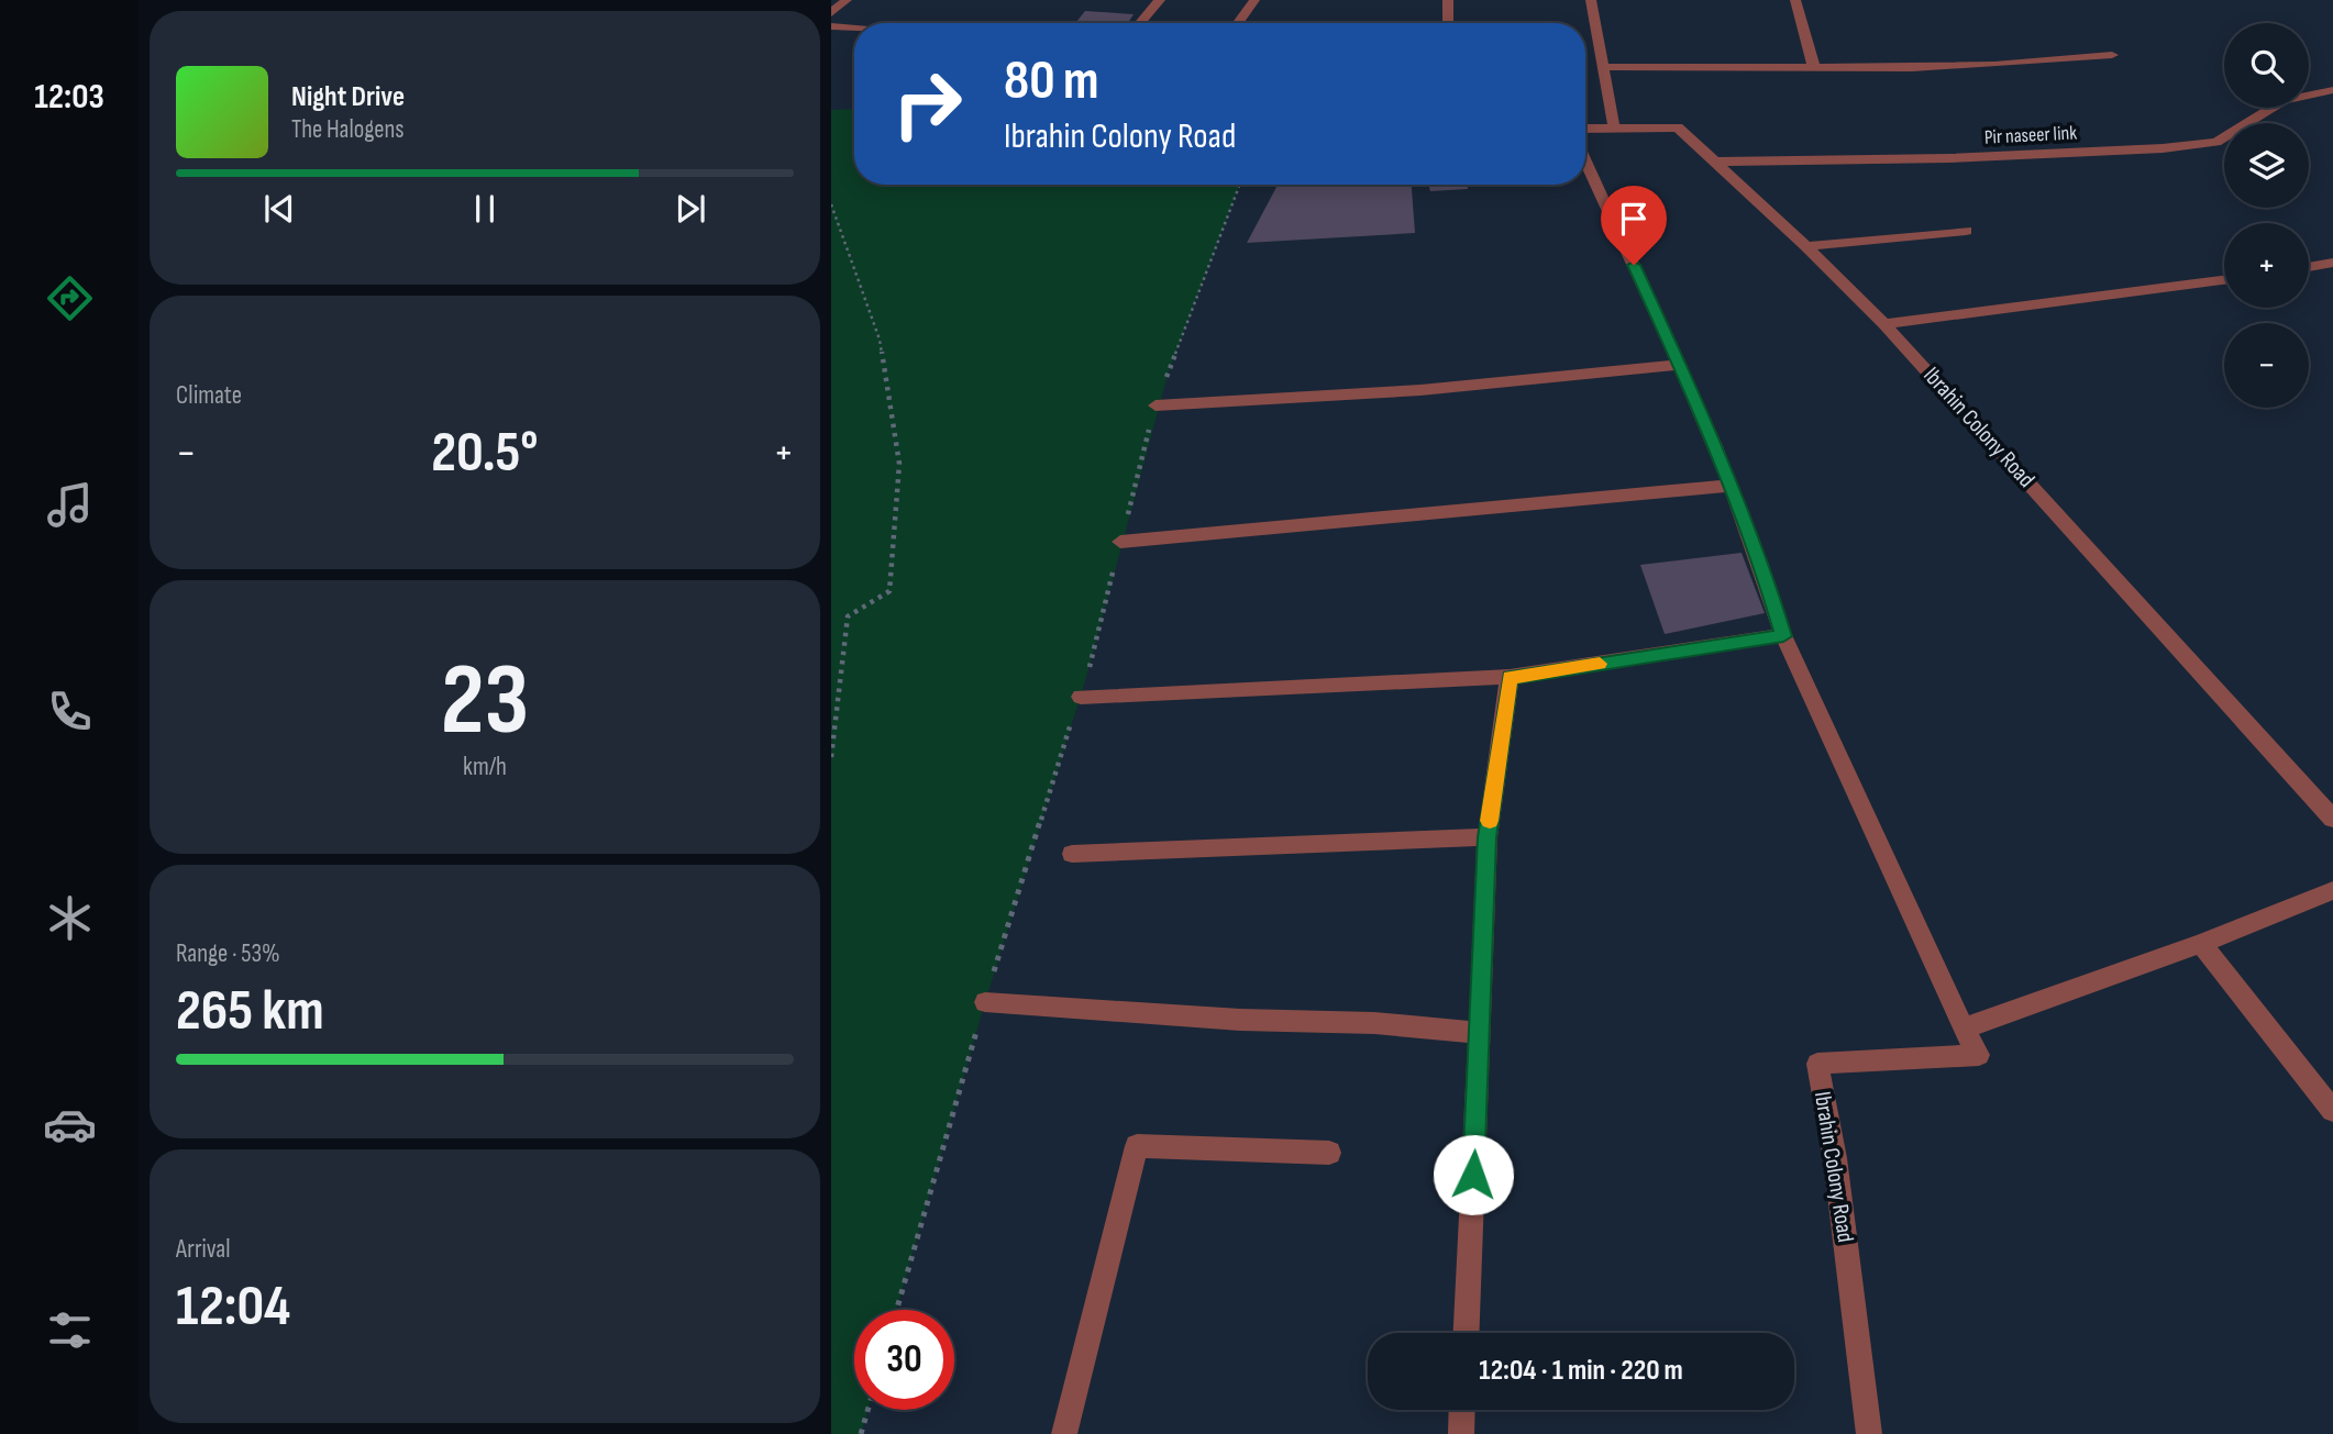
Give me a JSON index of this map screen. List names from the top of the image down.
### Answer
{
  "streets": {
    "street": ["Pir naseer link", "Ibrahin Colony Road"]
  },
  "crossings": [
    ["Pir naseer link", "Ibrahin Colony Road"]
  ],
  "page": {
    "tabs": "12:03",
    "map_buttons": ["+", "−"],
    "turn": ["80 m", "Ibrahin Colony Road"],
    "song": ["Night Drive", "The Halogens"],
    "tile": [
      "Climate",
      ["23", "km/h"],
      ["Range · 53%", "265 km"],
      ["Arrival", "12:04"]
    ],
    "heat": ["−", "20.5°", "+"],
    "limit": "30",
    "trip": "12:04 · 1 min · 220 m"
  }
}
